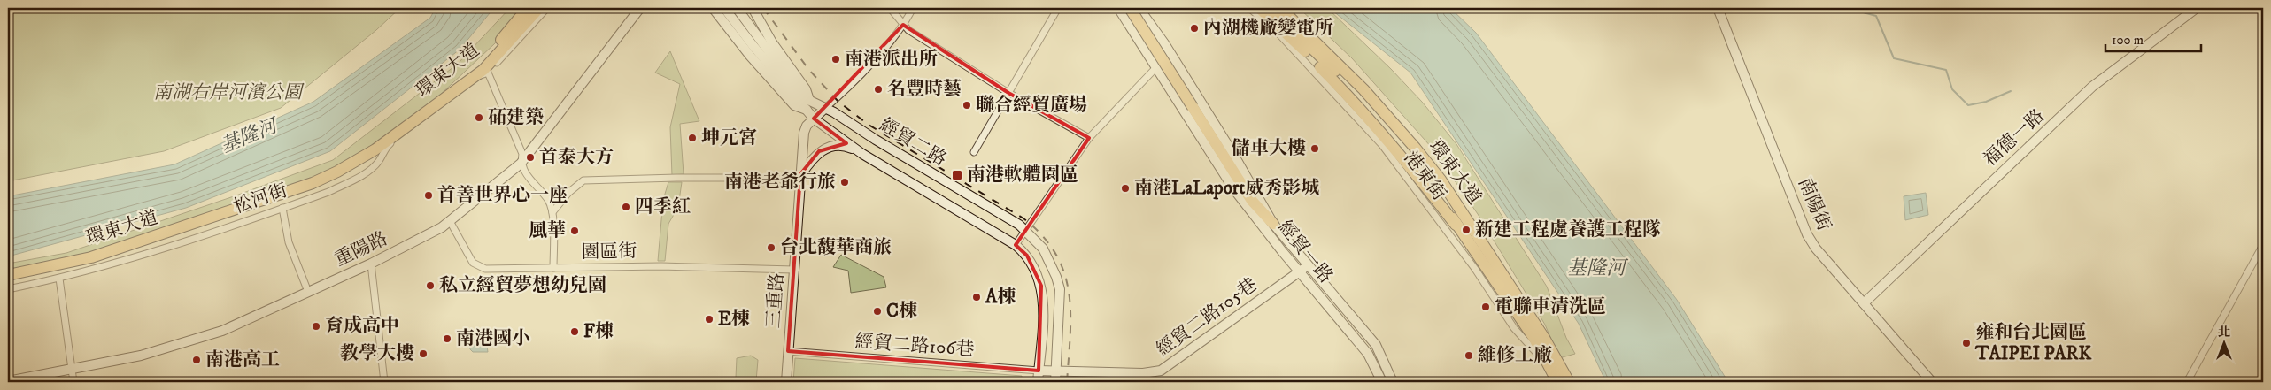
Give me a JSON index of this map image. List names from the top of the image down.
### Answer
{
  "streets": {
    "highway": ["環東大道"],
    "street": [
      "福德一路",
      "經貿二路",
      "港東街",
      "松河街",
      "南陽街",
      "重陽路",
      "園區街",
      "經貿一路",
      "三重路",
      "經貿二路105巷",
      "經貿二路106巷"
    ]
  },
  "crossings": [
    ["福德一路", "南陽街"],
    ["經貿二路", "三重路"],
    ["經貿二路", "經貿二路105巷"],
    ["經貿二路", "經貿二路106巷"],
    ["重陽路", "園區街"],
    ["園區街", "三重路"],
    ["經貿一路", "經貿二路105巷"],
    ["三重路", "經貿二路106巷"],
    ["經貿二路105巷", "經貿二路106巷"]
  ],
  "water": ["基隆河"],
  "parks": ["南湖右岸河濱公園"],
  "places": {
    "other": [
      "內湖機廠變電所",
      "南港派出所",
      "名豐時藝",
      "聯合經貿廣場",
      "砳建築",
      "坤元宮",
      "儲車大樓",
      "首泰大方",
      "南港老爺行旅",
      "南港LaLaport威秀影城",
      "首善世界心一座",
      "四季紅",
      "新建工程處養護工程隊",
      "風華",
      "台北馥華商旅",
      "私立經貿夢想幼兒園",
      "A棟",
      "電聯車清洗區",
      "C棟",
      "E棟",
      "育成高中",
      "F棟",
      "南港國小",
      "雍和台北園區 TAIPEI PARK",
      "教學大樓",
      "維修工廠",
      "南港高工"
    ],
    "transit": ["南港軟體園區"]
  },
  "scale_bar": "100 m",
  "north": "top"
}
